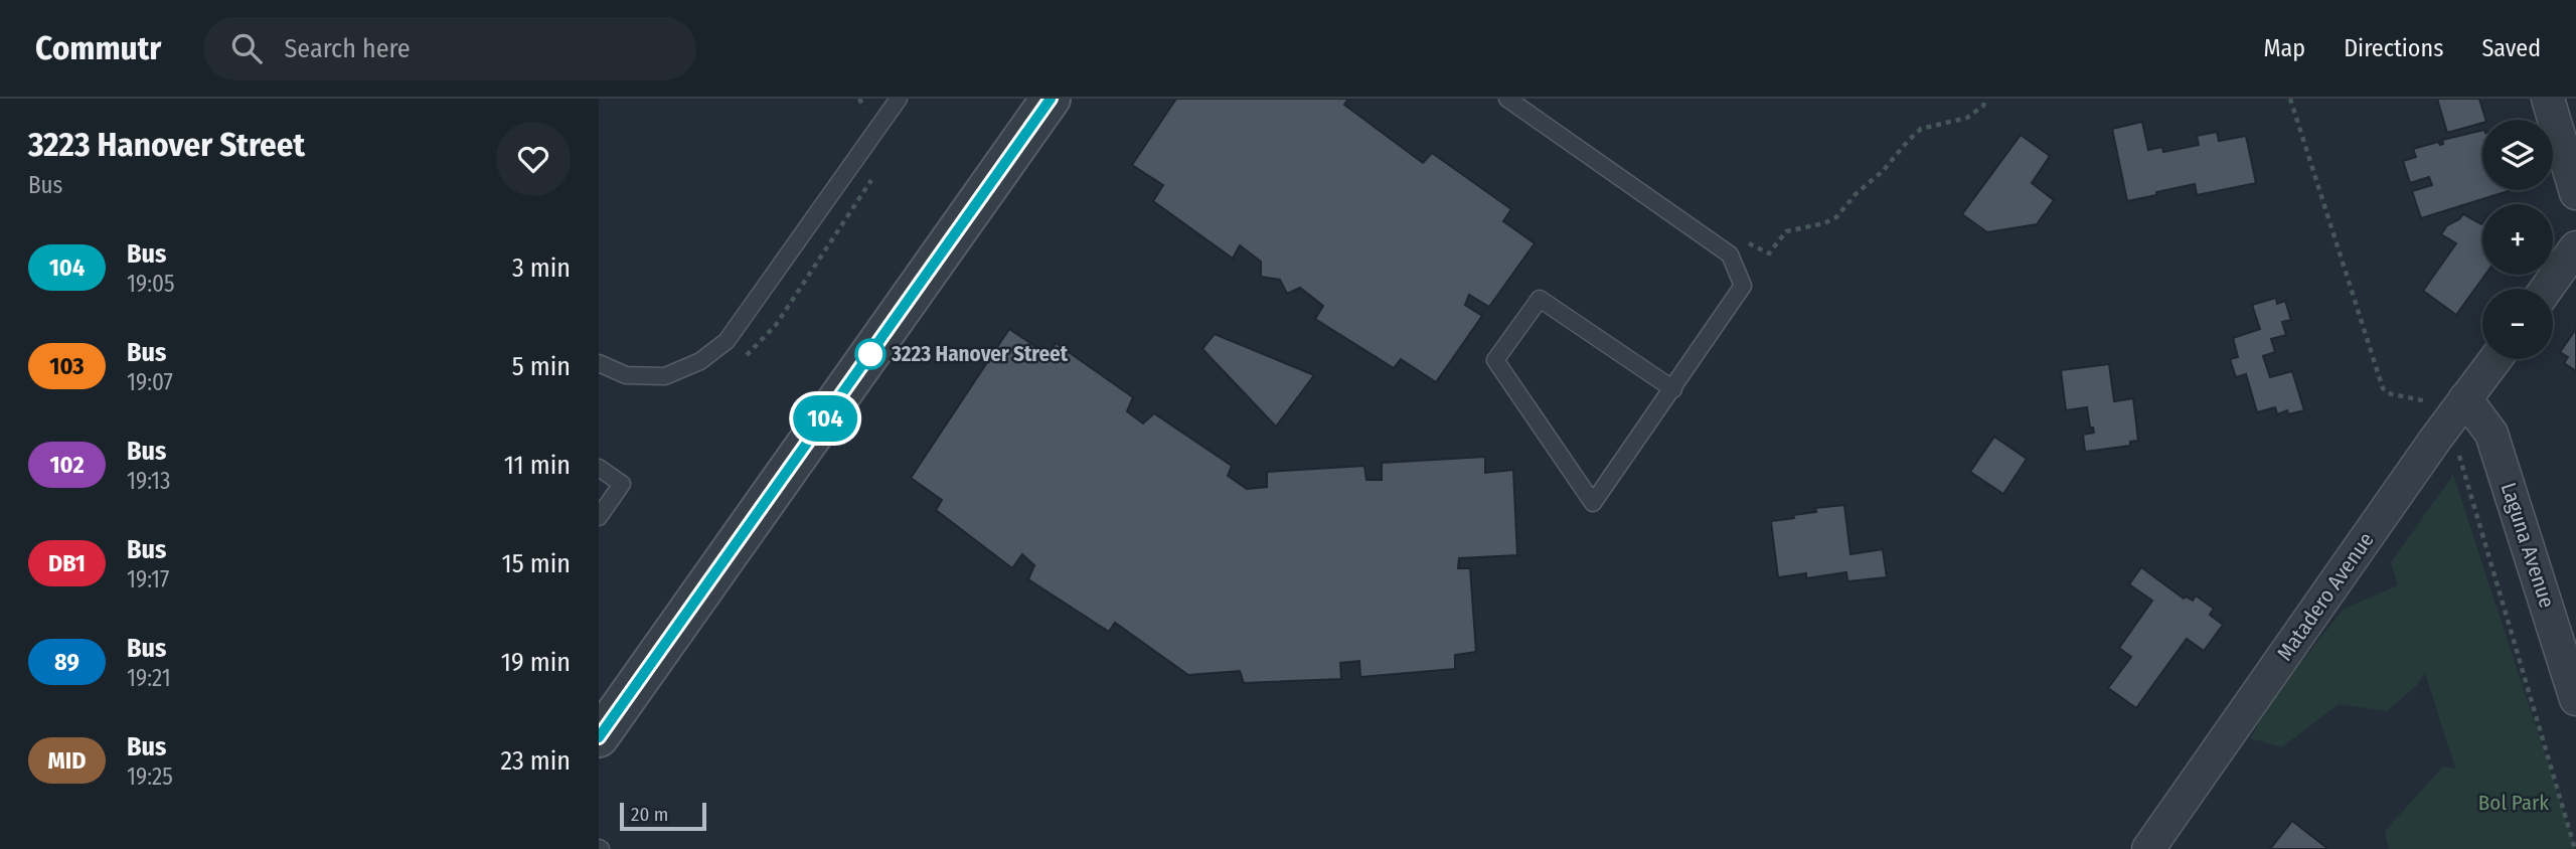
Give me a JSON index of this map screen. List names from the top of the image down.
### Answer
{
  "streets": {
    "street": ["Laguna Avenue", "Matadero Avenue"]
  },
  "crossings": [
    ["Laguna Avenue", "Matadero Avenue"]
  ],
  "parks": ["Bol Park"],
  "places": ["3223 Hanover Street"],
  "lines": ["bus line 104"],
  "scale_bar": "20 m",
  "page": {
    "header": "Commutr",
    "search": "Search here",
    "nav": ["Map", "Directions", "Saved"],
    "heading": ["3223 Hanover Street", "Bus"],
    "on_map": "104",
    "map_buttons": ["+", "−"],
    "list": [
      {
        "mark": "104",
        "name": "Bus",
        "note": "19:05",
        "value": "3 min"
      },
      {
        "mark": "103",
        "name": "Bus",
        "note": "19:07",
        "value": "5 min"
      },
      {
        "mark": "102",
        "name": "Bus",
        "note": "19:13",
        "value": "11 min"
      },
      {
        "mark": "DB1",
        "name": "Bus",
        "note": "19:17",
        "value": "15 min"
      },
      {
        "mark": "89",
        "name": "Bus",
        "note": "19:21",
        "value": "19 min"
      },
      {
        "mark": "MID",
        "name": "Bus",
        "note": "19:25",
        "value": "23 min"
      }
    ],
    "scale": "20 m"
  }
}
